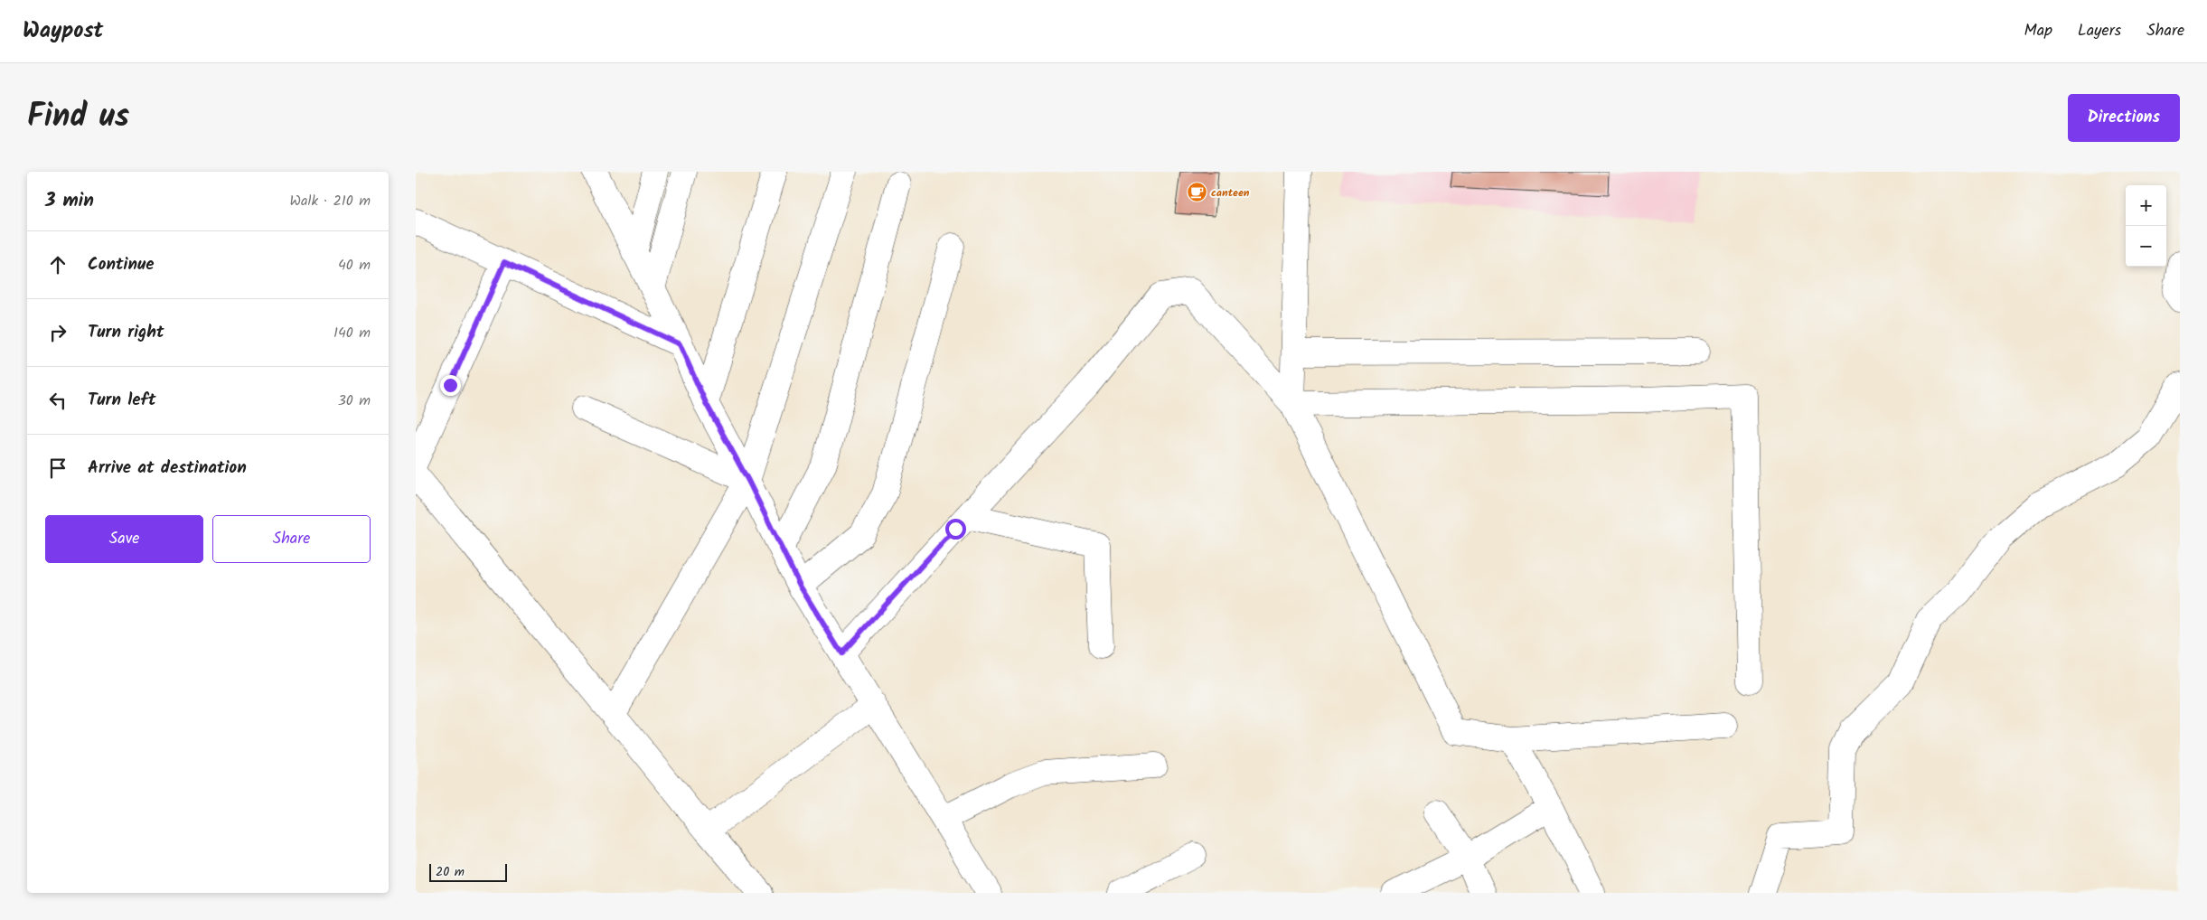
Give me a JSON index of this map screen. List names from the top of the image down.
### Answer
{
  "places": {
    "cafe": ["canteen"]
  },
  "scale_bar": "20 m",
  "page": {
    "header": "Waypost",
    "nav": ["Map", "Layers", "Share"],
    "title": "Find us",
    "buttons": [
      "Directions",
      ["Save", "Share"]
    ],
    "heading": ["3 min", "Walk · 210 m"],
    "map_buttons": ["+", "−"],
    "list": [
      ["Continue", "40 m"],
      ["Turn right", "140 m"],
      ["Turn left", "30 m"],
      "Arrive at destination"
    ],
    "scale": "20 m"
  }
}
